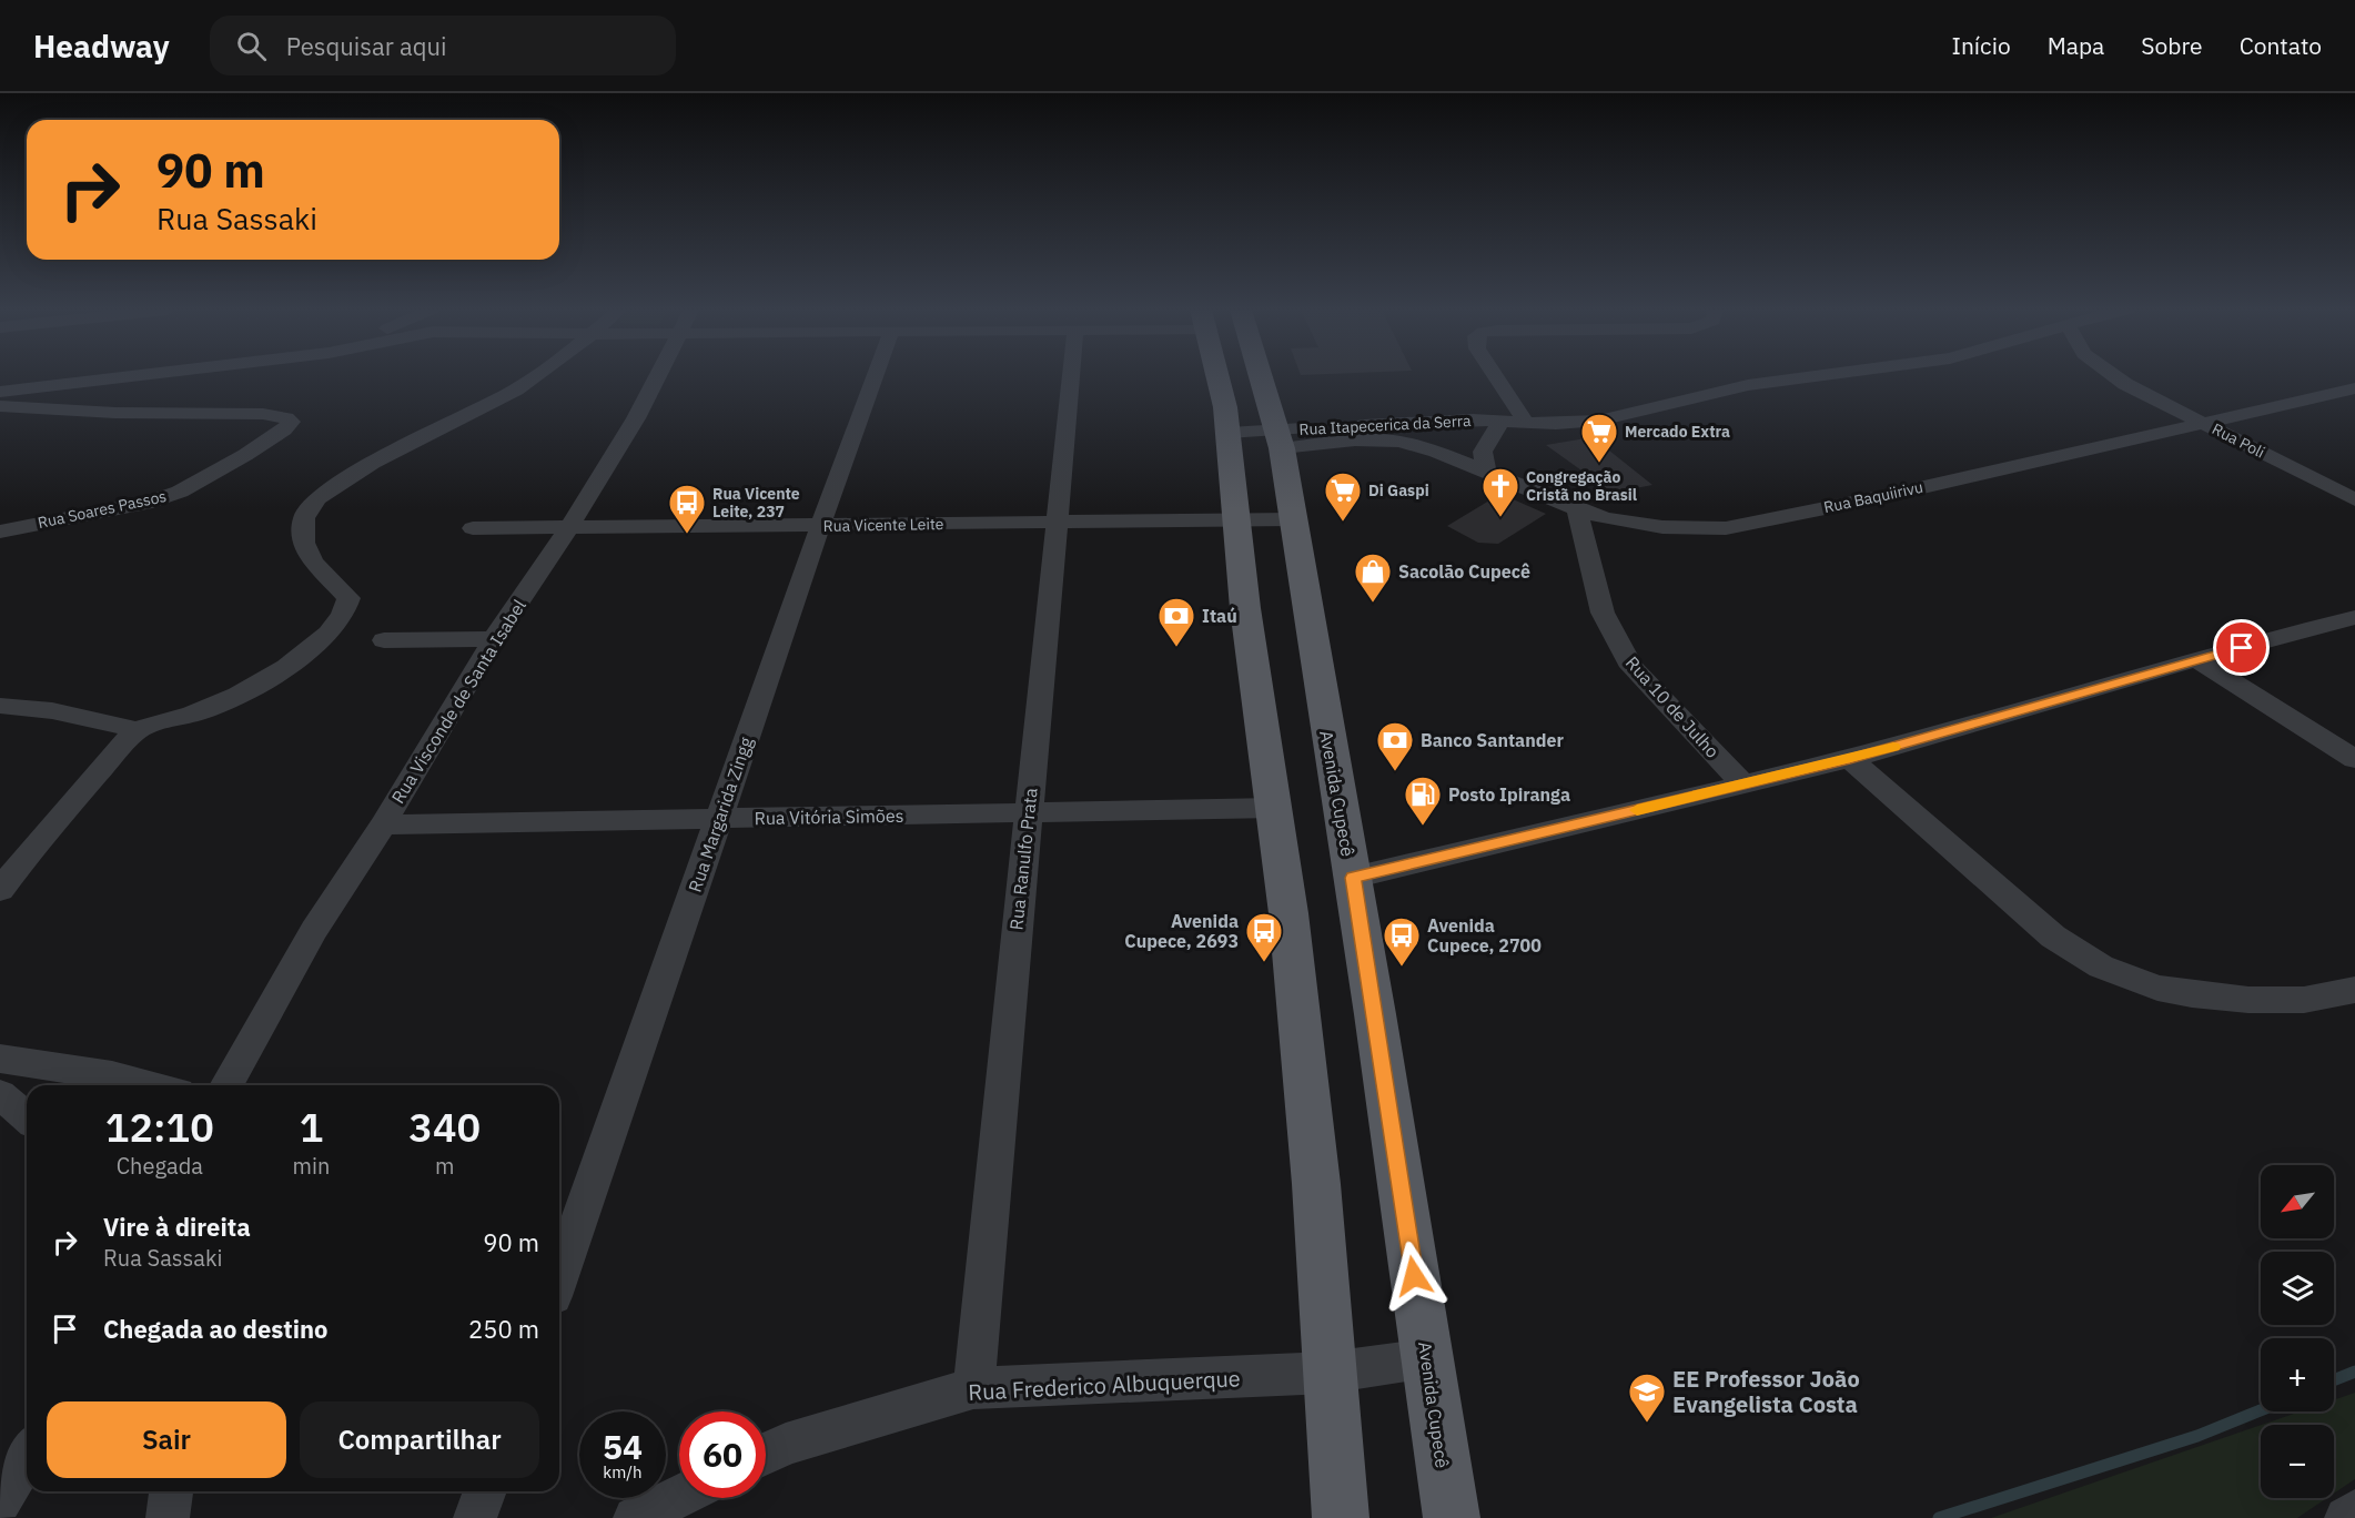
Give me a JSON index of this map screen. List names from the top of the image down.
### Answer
{
  "streets": {
    "main road": ["Avenida Cupecê"],
    "street": [
      "Rua Itapecerica da Serra",
      "Rua Poli",
      "Rua Baquiirivu",
      "Rua Soares Passos",
      "Rua Vicente Leite",
      "Rua Visconde de Santa Isabel",
      "Rua 10 de Julho",
      "Rua Margarida Zingg",
      "Rua Vitória Simões",
      "Rua Ranulfo Prata",
      "Rua Frederico Albuquerque"
    ]
  },
  "crossings": [
    ["Rua Itapecerica da Serra", "Avenida Cupecê"],
    ["Rua Poli", "Rua Baquiirivu"],
    ["Rua Baquiirivu", "Rua 10 de Julho"],
    ["Rua Vicente Leite", "Rua Visconde de Santa Isabel"],
    ["Rua Vicente Leite", "Avenida Cupecê"],
    ["Rua Vicente Leite", "Rua Margarida Zingg"],
    ["Rua Vicente Leite", "Rua Ranulfo Prata"],
    ["Rua Visconde de Santa Isabel", "Rua Vitória Simões"],
    ["Avenida Cupecê", "Rua Frederico Albuquerque"],
    ["Rua Margarida Zingg", "Rua Vitória Simões"],
    ["Rua Vitória Simões", "Rua Ranulfo Prata"],
    ["Rua Ranulfo Prata", "Rua Frederico Albuquerque"]
  ],
  "places": {
    "supermarket": ["Mercado Extra", "Di Gaspi"],
    "church": ["Congregação Cristã no Brasil"],
    "bus stop": ["Rua Vicente Leite, 237", "Avenida Cupece, 2693", "Avenida Cupece, 2700"],
    "shop": ["Sacolão Cupecê"],
    "bank": ["Itaú", "Banco Santander"],
    "fuel station": ["Posto Ipiranga"],
    "school or university": ["EE Professor João Evangelista Costa"]
  },
  "north": "bottom left",
  "page": {
    "header": "Headway",
    "search": "Pesquisar aqui",
    "nav": [
      "Início",
      "Mapa",
      "Sobre",
      "Contato"
    ],
    "turn": ["90 m", "Rua Sassaki"],
    "eta": [
      "12:10",
      "Chegada",
      "1",
      "min",
      "340",
      "m"
    ],
    "map_buttons": ["+", "−"],
    "list": [
      {
        "name": "Vire à direita",
        "note": "Rua Sassaki",
        "value": "90 m"
      },
      {
        "name": "Chegada ao destino",
        "value": "250 m"
      }
    ],
    "buttons": ["Sair", "Compartilhar"],
    "speed": "54 km/h",
    "limit": "60"
  }
}
